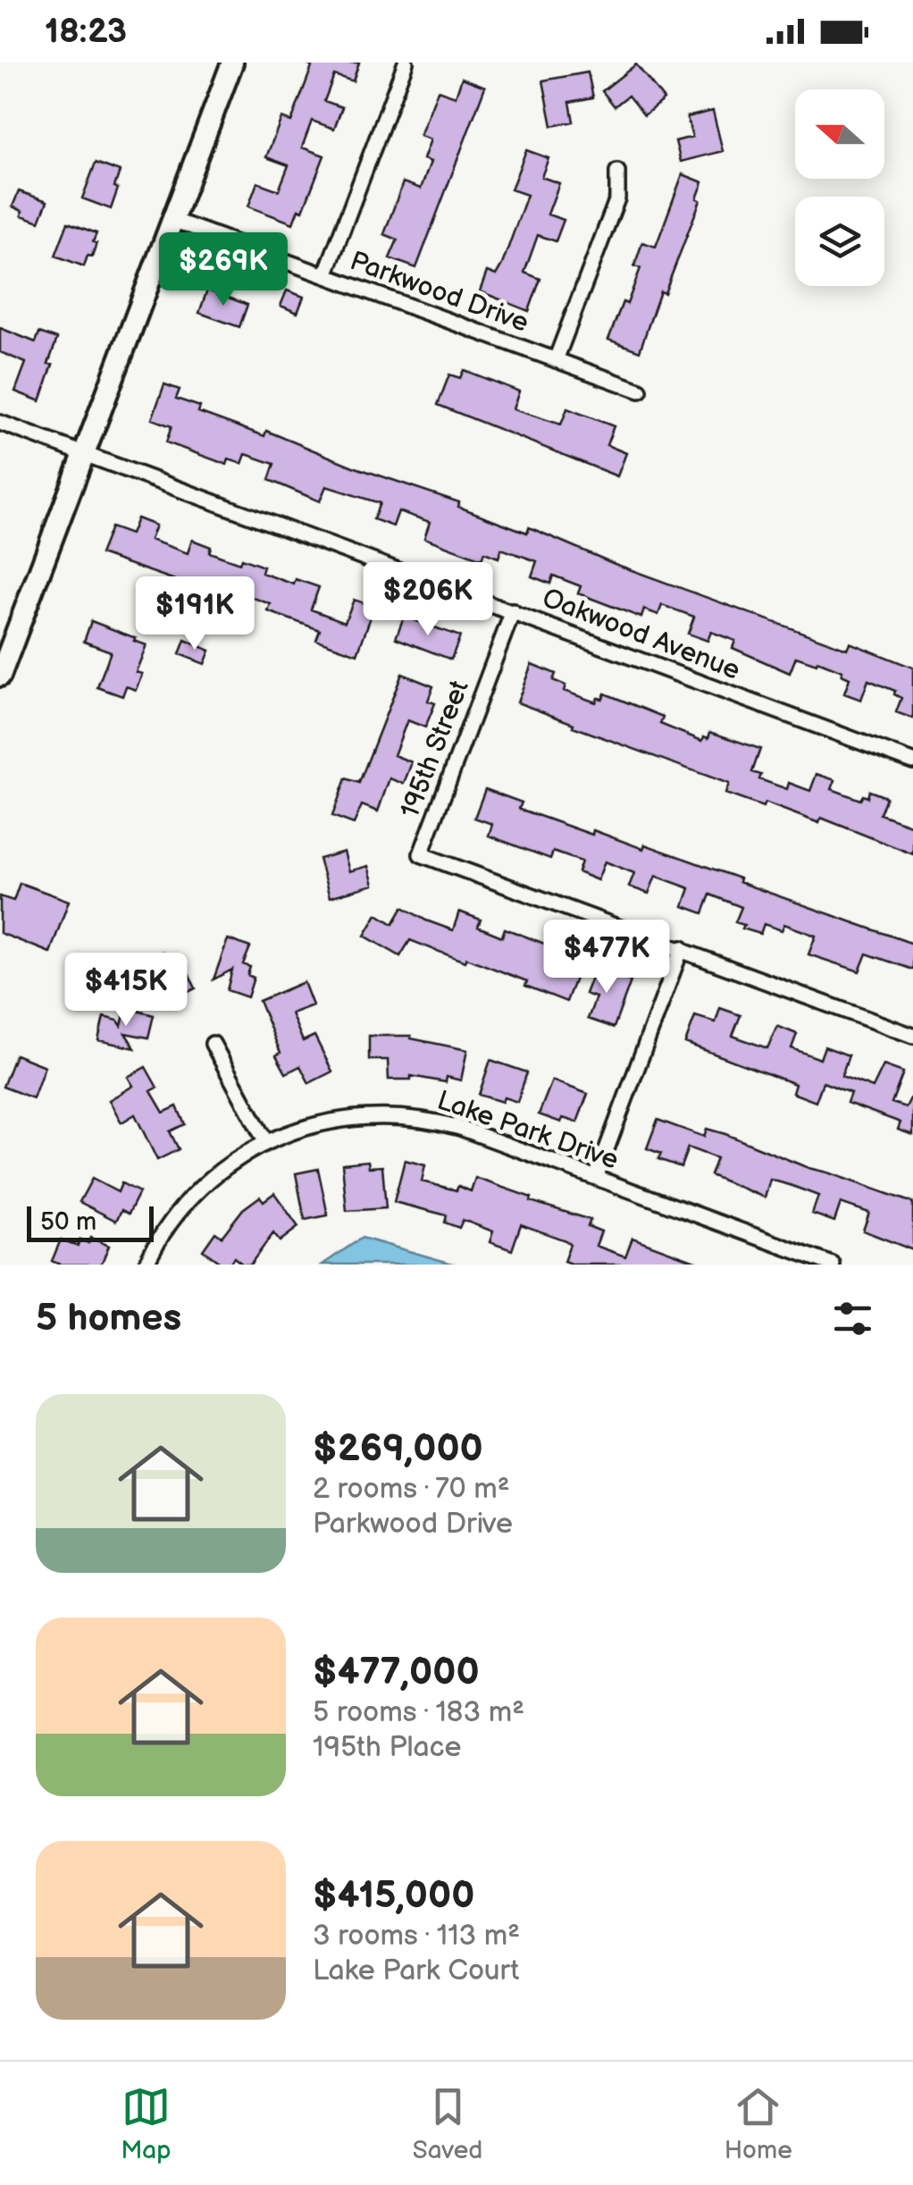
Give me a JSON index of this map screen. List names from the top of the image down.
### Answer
{
  "streets": {
    "street": [
      "Parkwood Drive",
      "Oakwood Avenue",
      "195th Street",
      "Lake Park Drive"
    ]
  },
  "crossings": [
    ["Oakwood Avenue", "195th Street"]
  ],
  "scale_bar": "50 m",
  "north": "left",
  "page": {
    "status": "18:23",
    "price": [
      "$269K",
      "$206K",
      "$191K",
      "$477K",
      "$415K"
    ],
    "scale": "50 m",
    "heading": "5 homes",
    "list": [
      {
        "name": "$269,000",
        "note": "2 rooms · 70 m² · Parkwood Drive"
      },
      {
        "name": "$477,000",
        "note": "5 rooms · 183 m² · 195th Place"
      },
      {
        "name": "$415,000",
        "note": "3 rooms · 113 m² · Lake Park Court"
      }
    ],
    "tabs": ["Map", "Saved", "Home"]
  }
}
